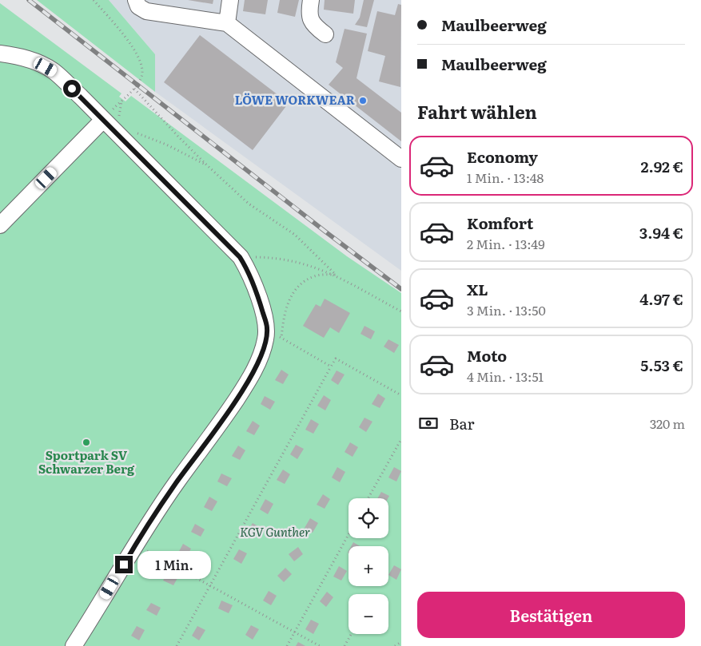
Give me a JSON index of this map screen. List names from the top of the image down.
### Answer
{
  "parks": ["KGV Gunther"],
  "places": ["LÖWE WORKWEAR", "Sportpark SV Schwarzer Berg"],
  "page": {
    "banner": ["Maulbeerweg", "Maulbeerweg"],
    "heading": "Fahrt wählen",
    "list": [
      {
        "name": "Economy",
        "note": "1 Min. · 13:48",
        "value": "2.92 €"
      },
      {
        "name": "Komfort",
        "note": "2 Min. · 13:49",
        "value": "3.94 €"
      },
      {
        "name": "XL",
        "note": "3 Min. · 13:50",
        "value": "4.97 €"
      },
      {
        "name": "Moto",
        "note": "4 Min. · 13:51",
        "value": "5.53 €"
      }
    ],
    "pay": ["Bar", "320 m"],
    "map_buttons": ["+", "−"],
    "bubble": "1 Min.",
    "buttons": "Bestätigen"
  }
}
